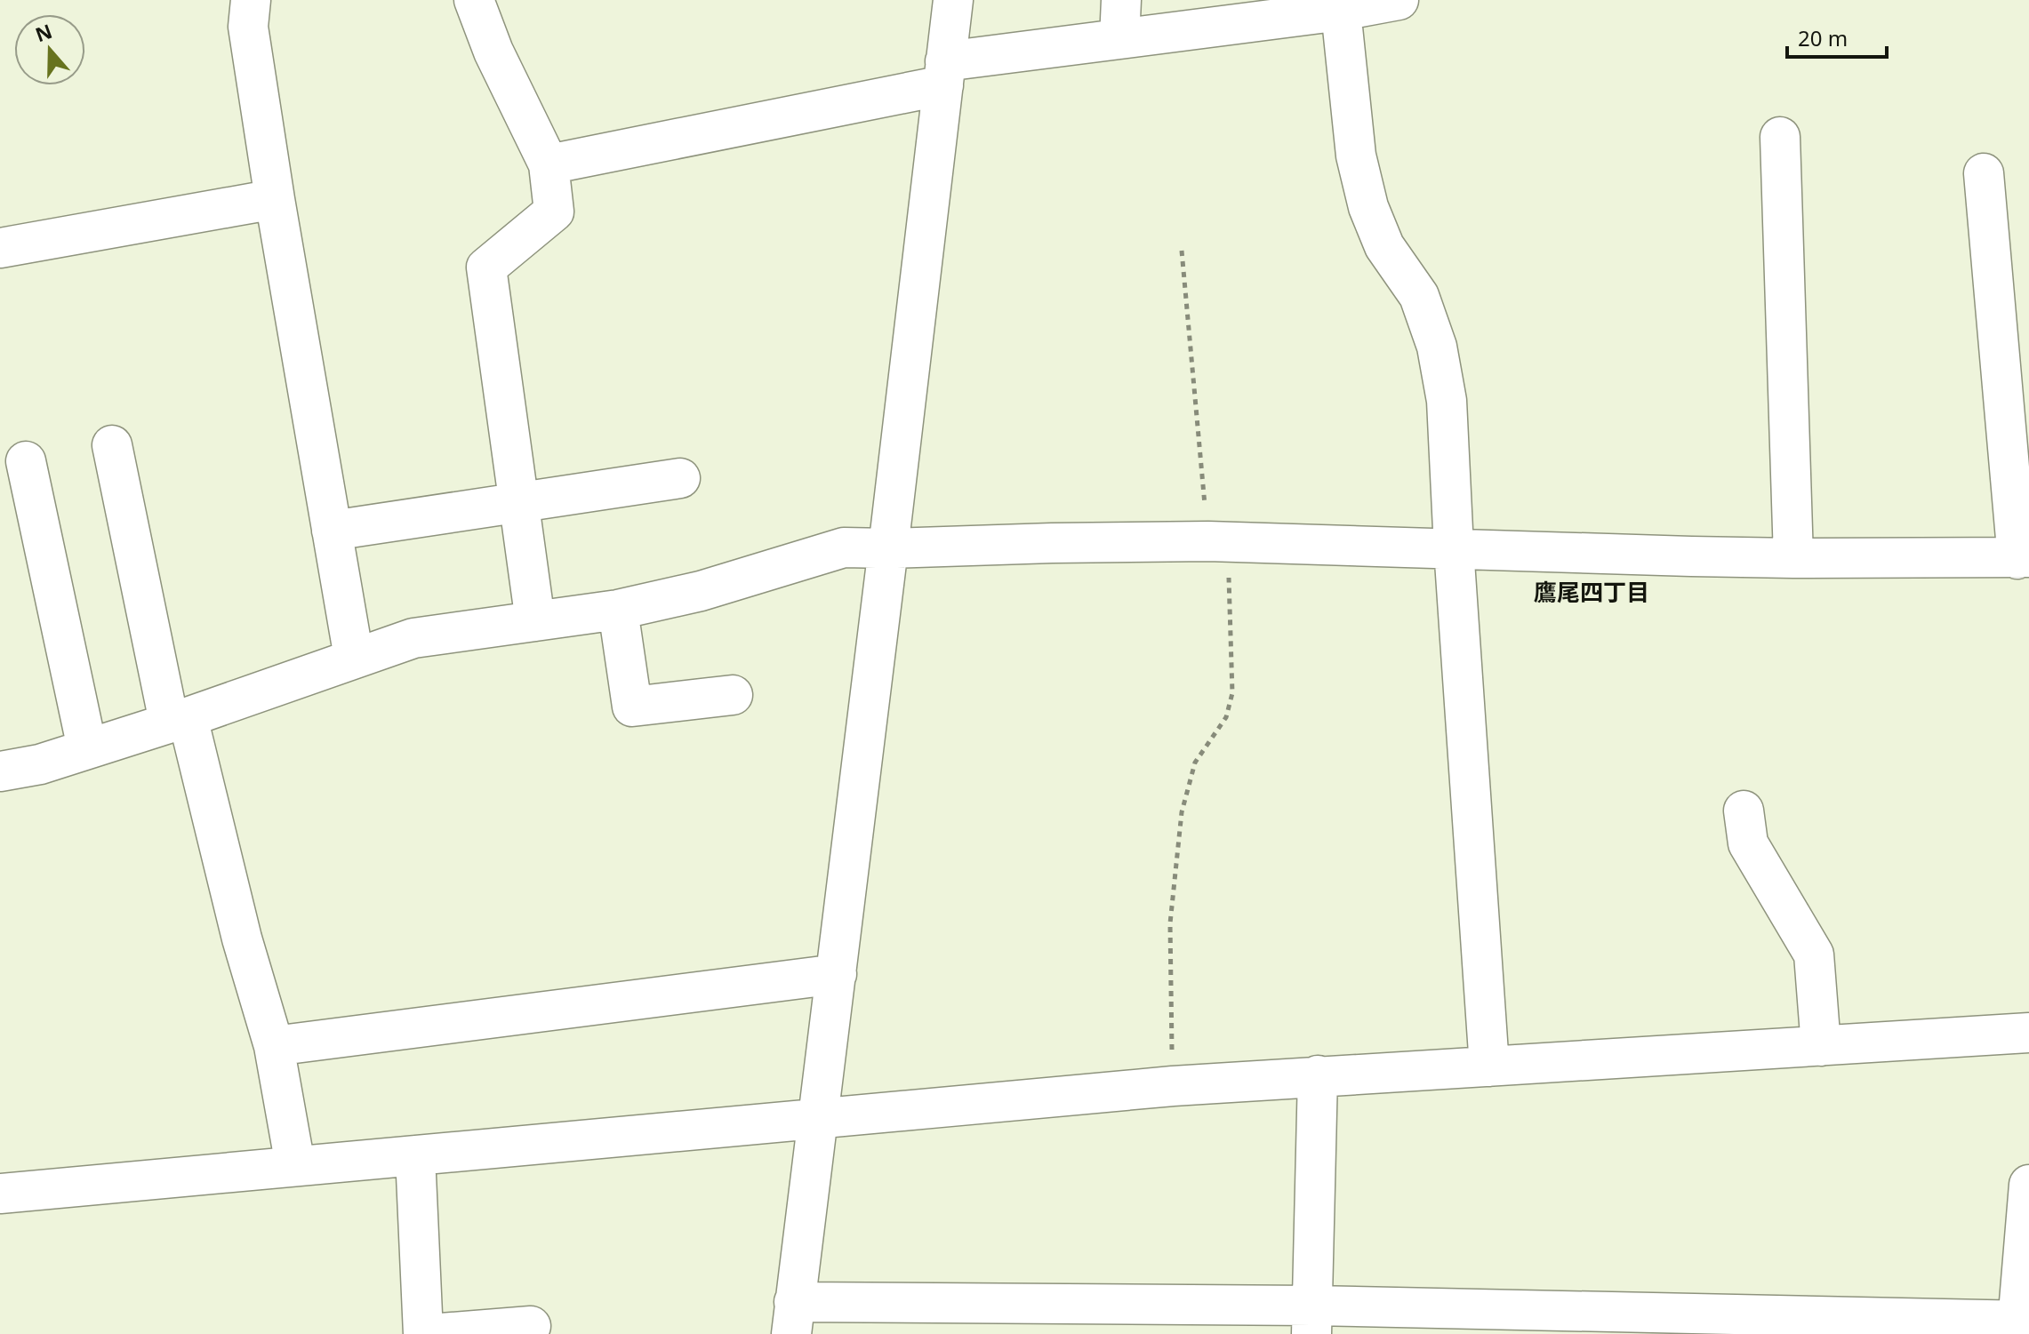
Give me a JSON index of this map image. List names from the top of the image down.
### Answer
{
  "districts": ["鷹尾四丁目"],
  "scale_bar": "20 m",
  "north": "top"
}
